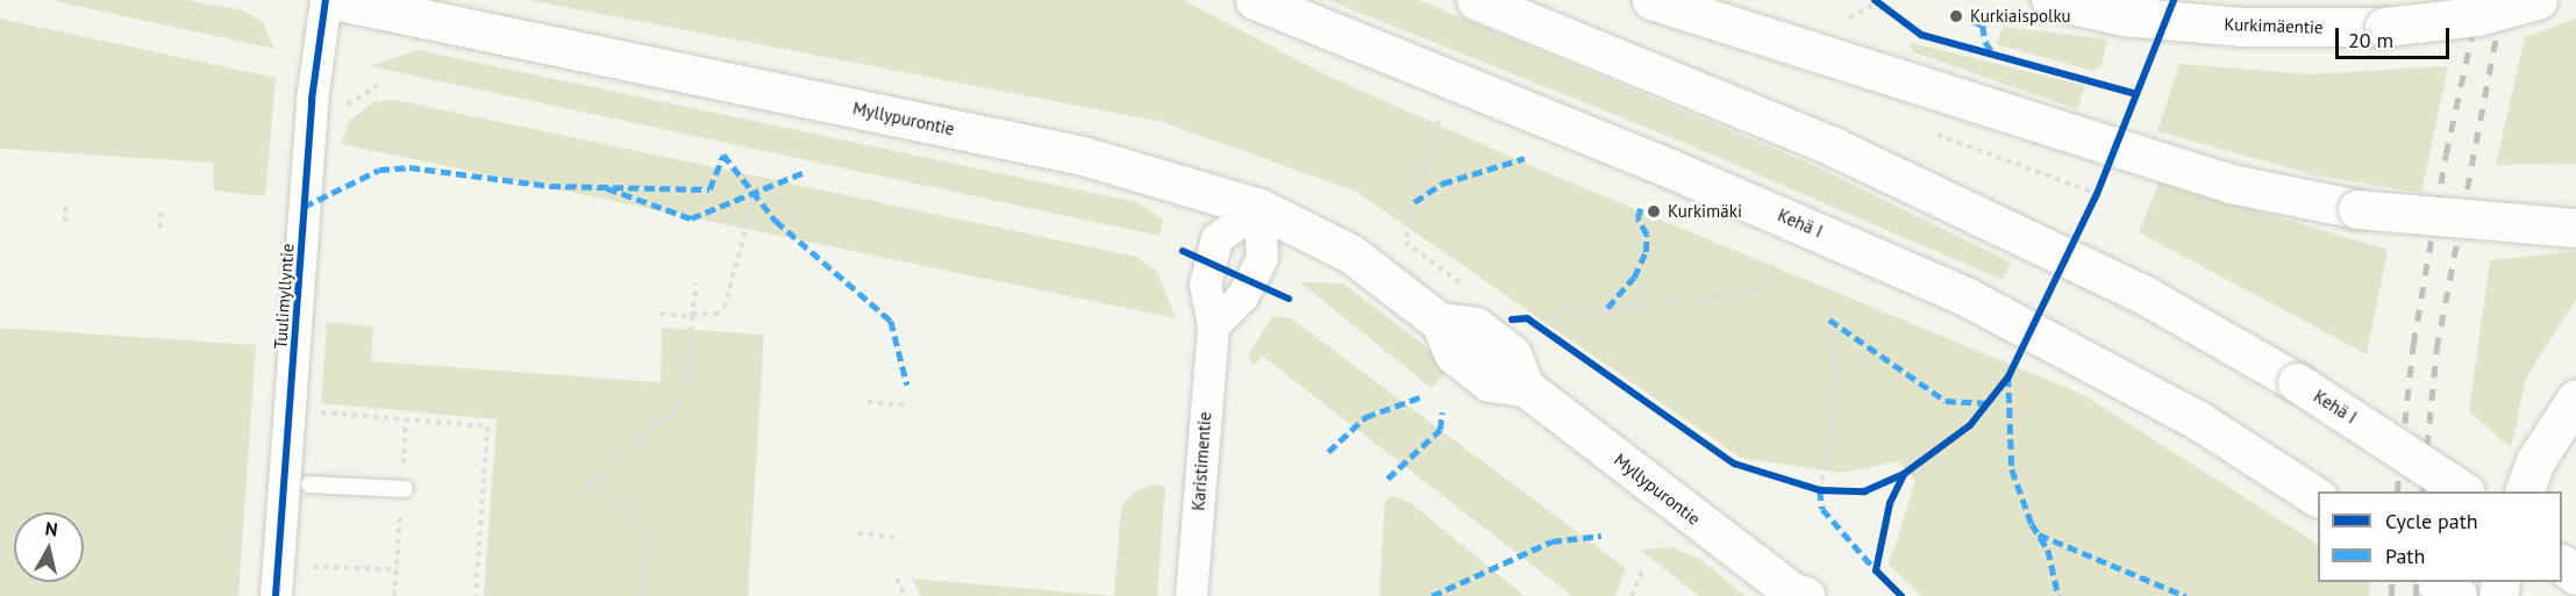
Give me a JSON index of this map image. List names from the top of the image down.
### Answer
{
  "streets": {
    "main road": ["Kurkimäentie", "Myllypurontie", "Kehä I"],
    "street": ["Tuulimyllyntie", "Karistimentie"]
  },
  "crossings": [
    ["Myllypurontie", "Karistimentie"]
  ],
  "places": ["Kurkiaispolku", "Kurkimäki"],
  "legend": ["Cycle path", "Path"],
  "scale_bar": "20 m",
  "north": "top"
}
